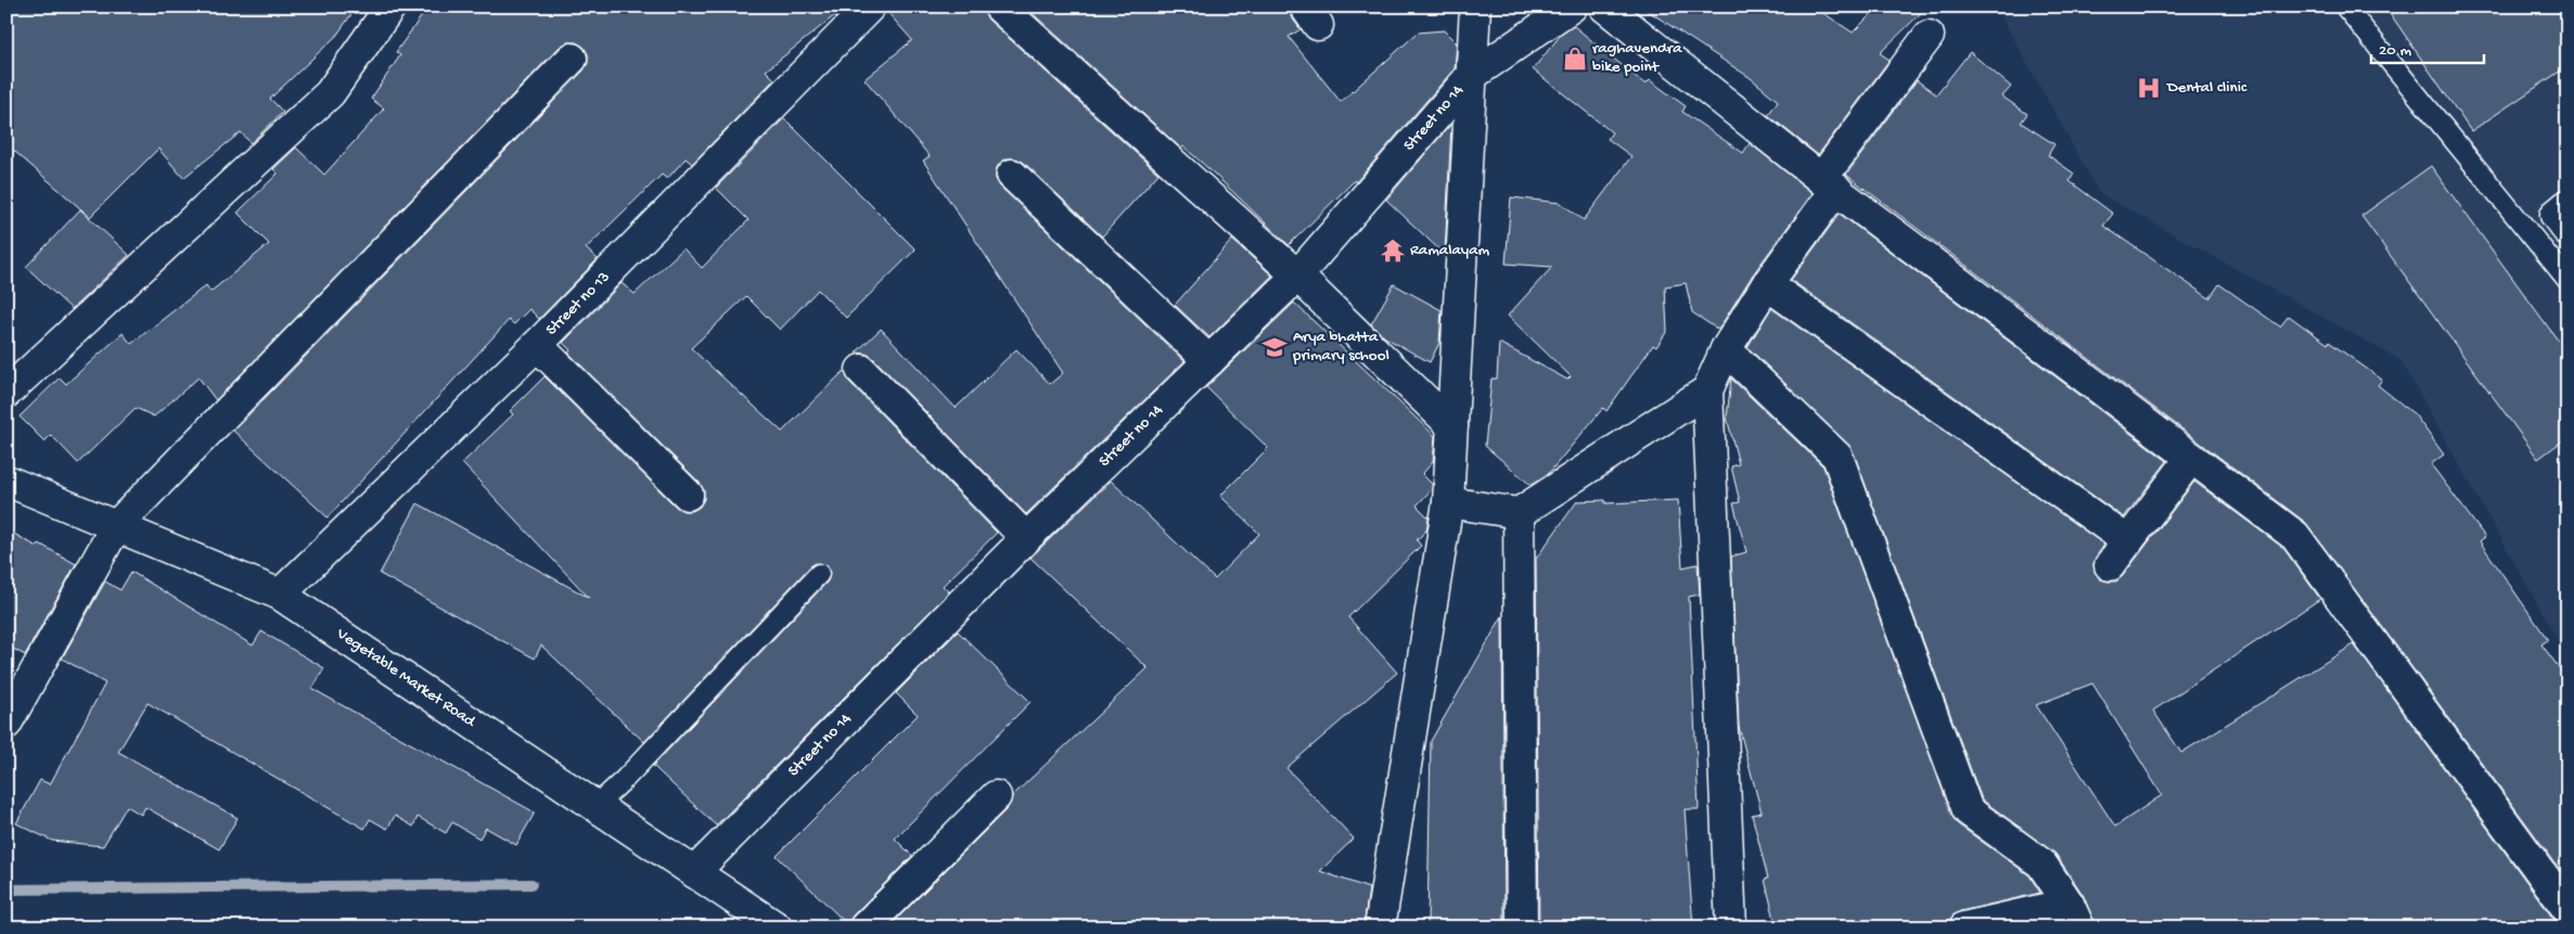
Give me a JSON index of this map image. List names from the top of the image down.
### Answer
{
  "streets": {
    "street": ["Street no 14", "Street no 13", "Vegetable Market Road"]
  },
  "crossings": [
    ["Street no 14", "Vegetable Market Road"],
    ["Street no 13", "Vegetable Market Road"]
  ],
  "places": {
    "shop": ["raghavendra bike point"],
    "hospital": ["Dental clinic"],
    "temple": ["Ramalayam"],
    "school or university": ["Arya bhatta primary school"]
  },
  "scale_bar": "20 m"
}
